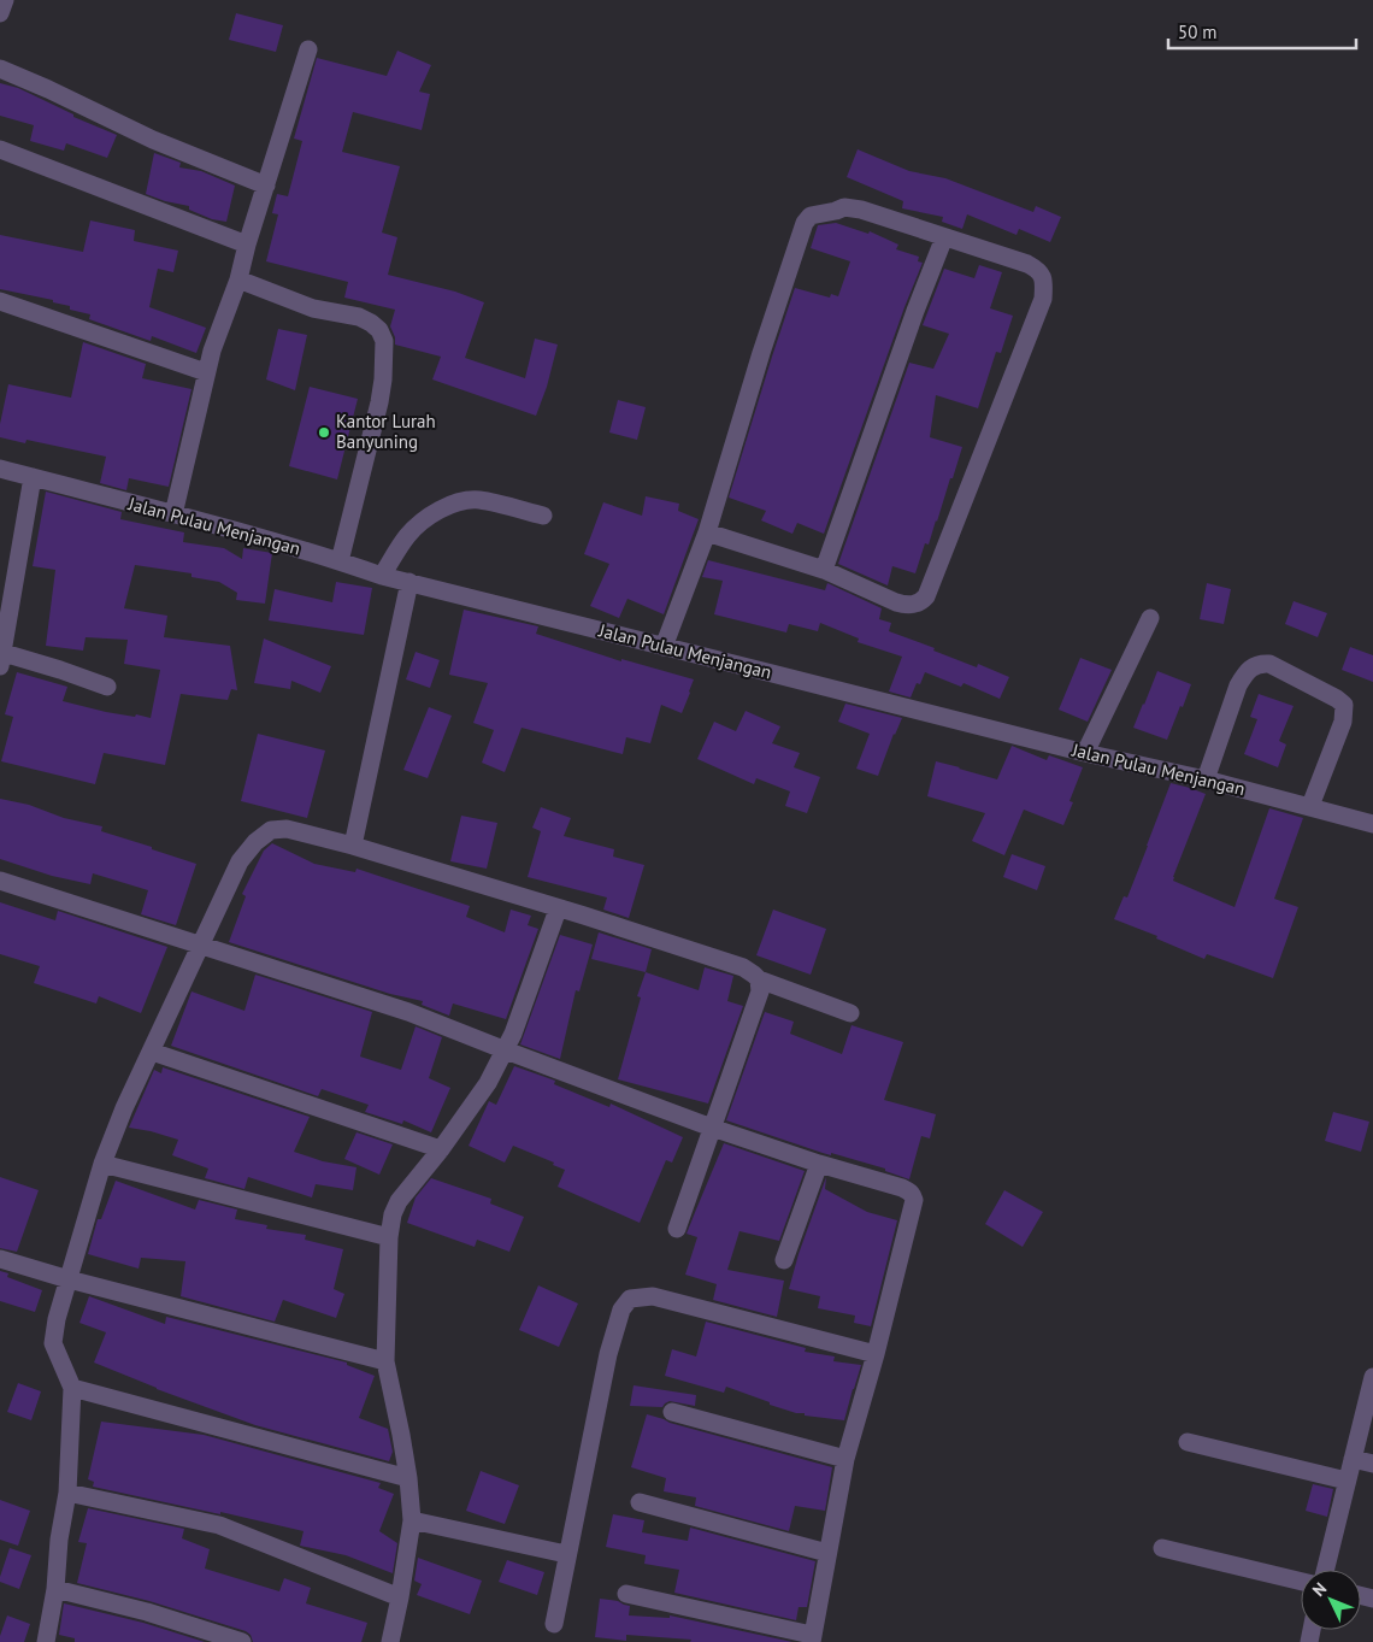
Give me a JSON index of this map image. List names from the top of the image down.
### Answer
{
  "streets": {
    "street": ["Jalan Pulau Menjangan"]
  },
  "places": ["Kantor Lurah Banyuning"],
  "scale_bar": "50 m",
  "north": "top left"
}
